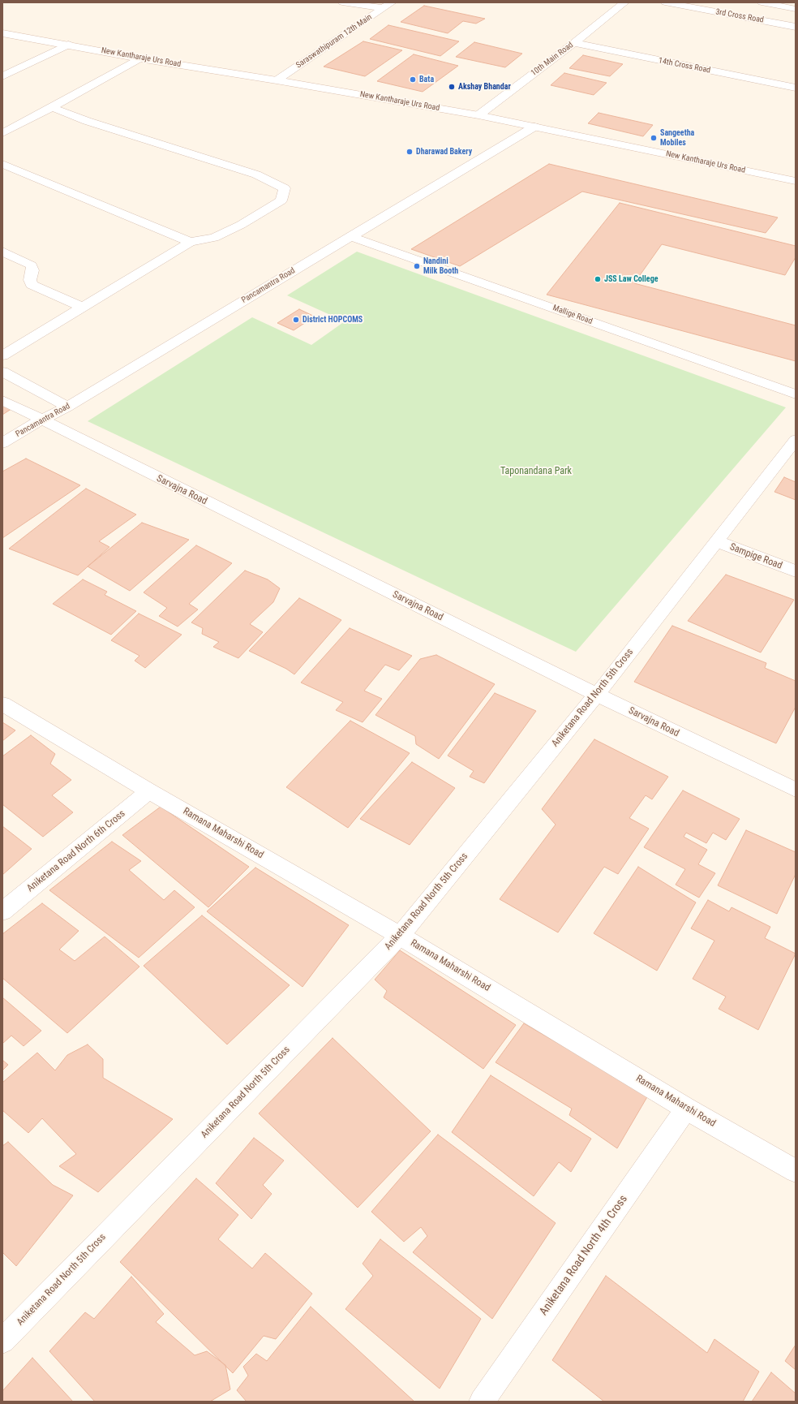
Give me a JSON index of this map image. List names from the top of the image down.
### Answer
{
  "streets": {
    "street": [
      "3rd Cross Road",
      "Saraswathipuram 12th Main",
      "New Kantharaje Urs Road",
      "10th Main Road",
      "14th Cross Road",
      "Pancamantra Road",
      "Mallige Road",
      "Sarvajna Road",
      "Sampige Road",
      "Aniketana Road North 5th Cross",
      "Ramana Maharshi Road",
      "Aniketana Road North 6th Cross",
      "Aniketana Road North 4th Cross"
    ]
  },
  "crossings": [
    ["Saraswathipuram 12th Main", "New Kantharaje Urs Road"],
    ["New Kantharaje Urs Road", "10th Main Road"],
    ["New Kantharaje Urs Road", "Pancamantra Road"],
    ["10th Main Road", "14th Cross Road"],
    ["Pancamantra Road", "Mallige Road"],
    ["Pancamantra Road", "Sarvajna Road"],
    ["Sarvajna Road", "Aniketana Road North 5th Cross"],
    ["Sampige Road", "Aniketana Road North 5th Cross"],
    ["Aniketana Road North 5th Cross", "Ramana Maharshi Road"],
    ["Ramana Maharshi Road", "Aniketana Road North 6th Cross"],
    ["Ramana Maharshi Road", "Aniketana Road North 4th Cross"]
  ],
  "parks": ["Taponandana Park"],
  "places": [
    "Bata",
    "Akshay Bhandar",
    "Sangeetha Mobiles",
    "Dharawad Bakery",
    "Nandini Milk Booth",
    "JSS Law College",
    "District HOPCOMS"
  ]
}
